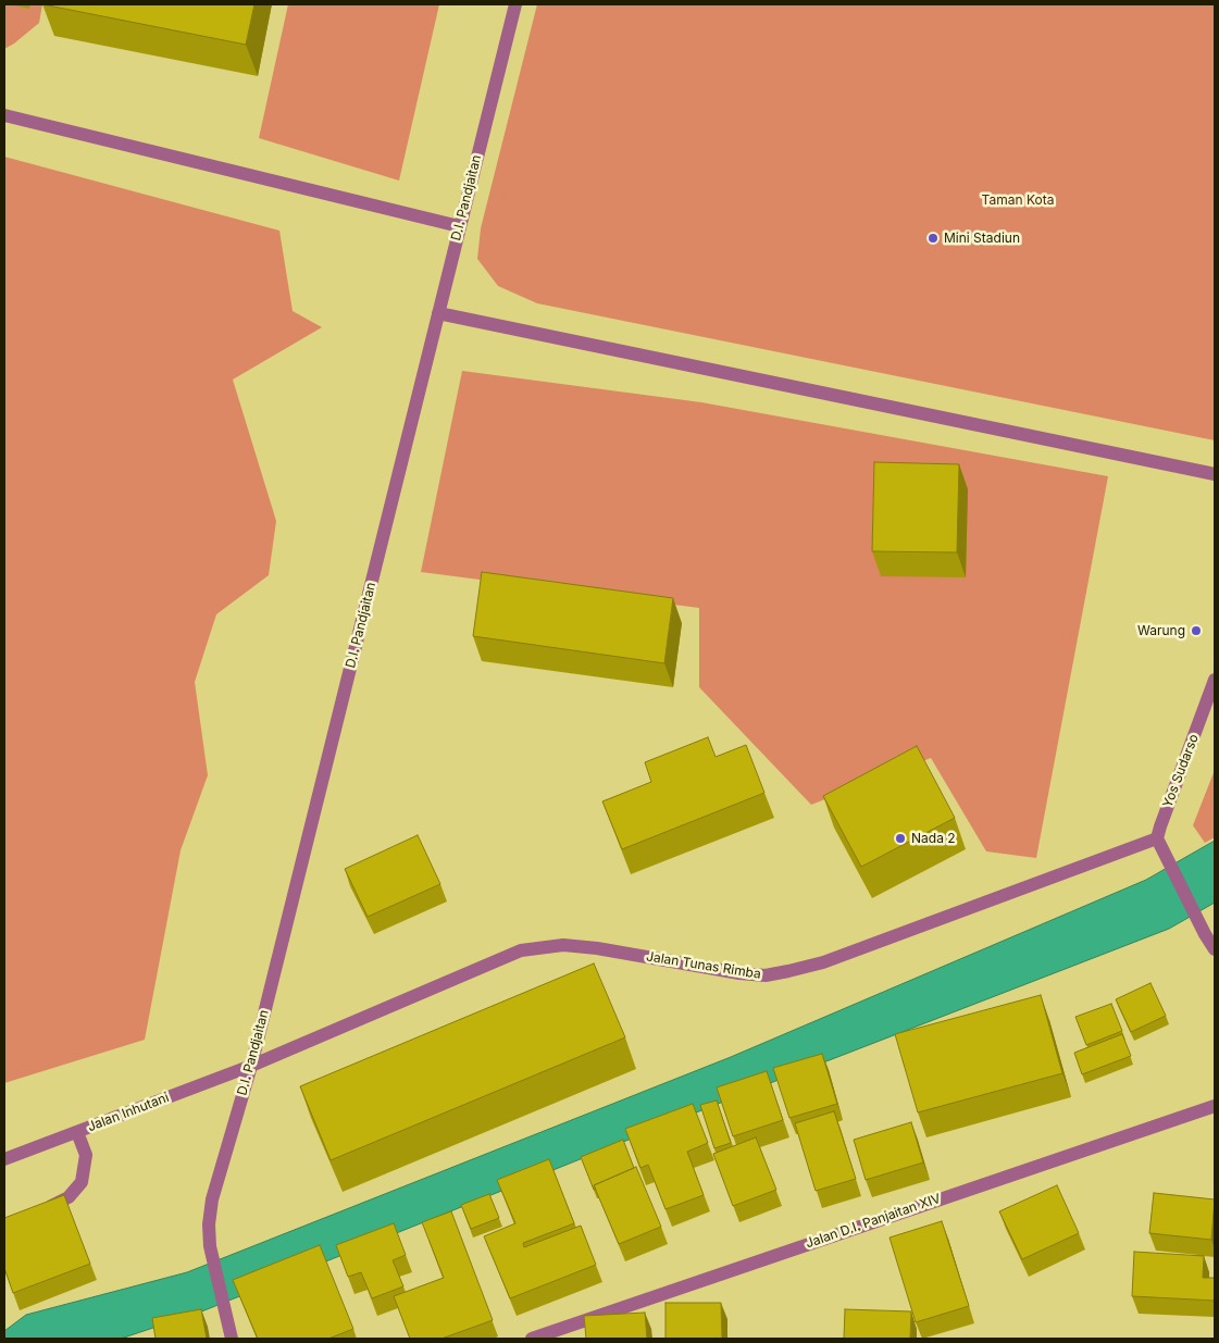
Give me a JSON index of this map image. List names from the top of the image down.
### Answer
{
  "streets": {
    "street": [
      "D.I. Pandjaitan",
      "Yos Sudarso",
      "Jalan Tunas Rimba",
      "Jalan Inhutani",
      "Jalan D.I. Panjaitan XIV"
    ]
  },
  "crossings": [
    ["D.I. Pandjaitan", "Jalan Tunas Rimba"],
    ["D.I. Pandjaitan", "Jalan Inhutani"],
    ["Yos Sudarso", "Jalan Tunas Rimba"],
    ["Jalan Tunas Rimba", "Jalan Inhutani"]
  ],
  "parks": ["Taman Kota"],
  "places": ["Mini Stadiun", "Warung", "Nada 2"]
}
